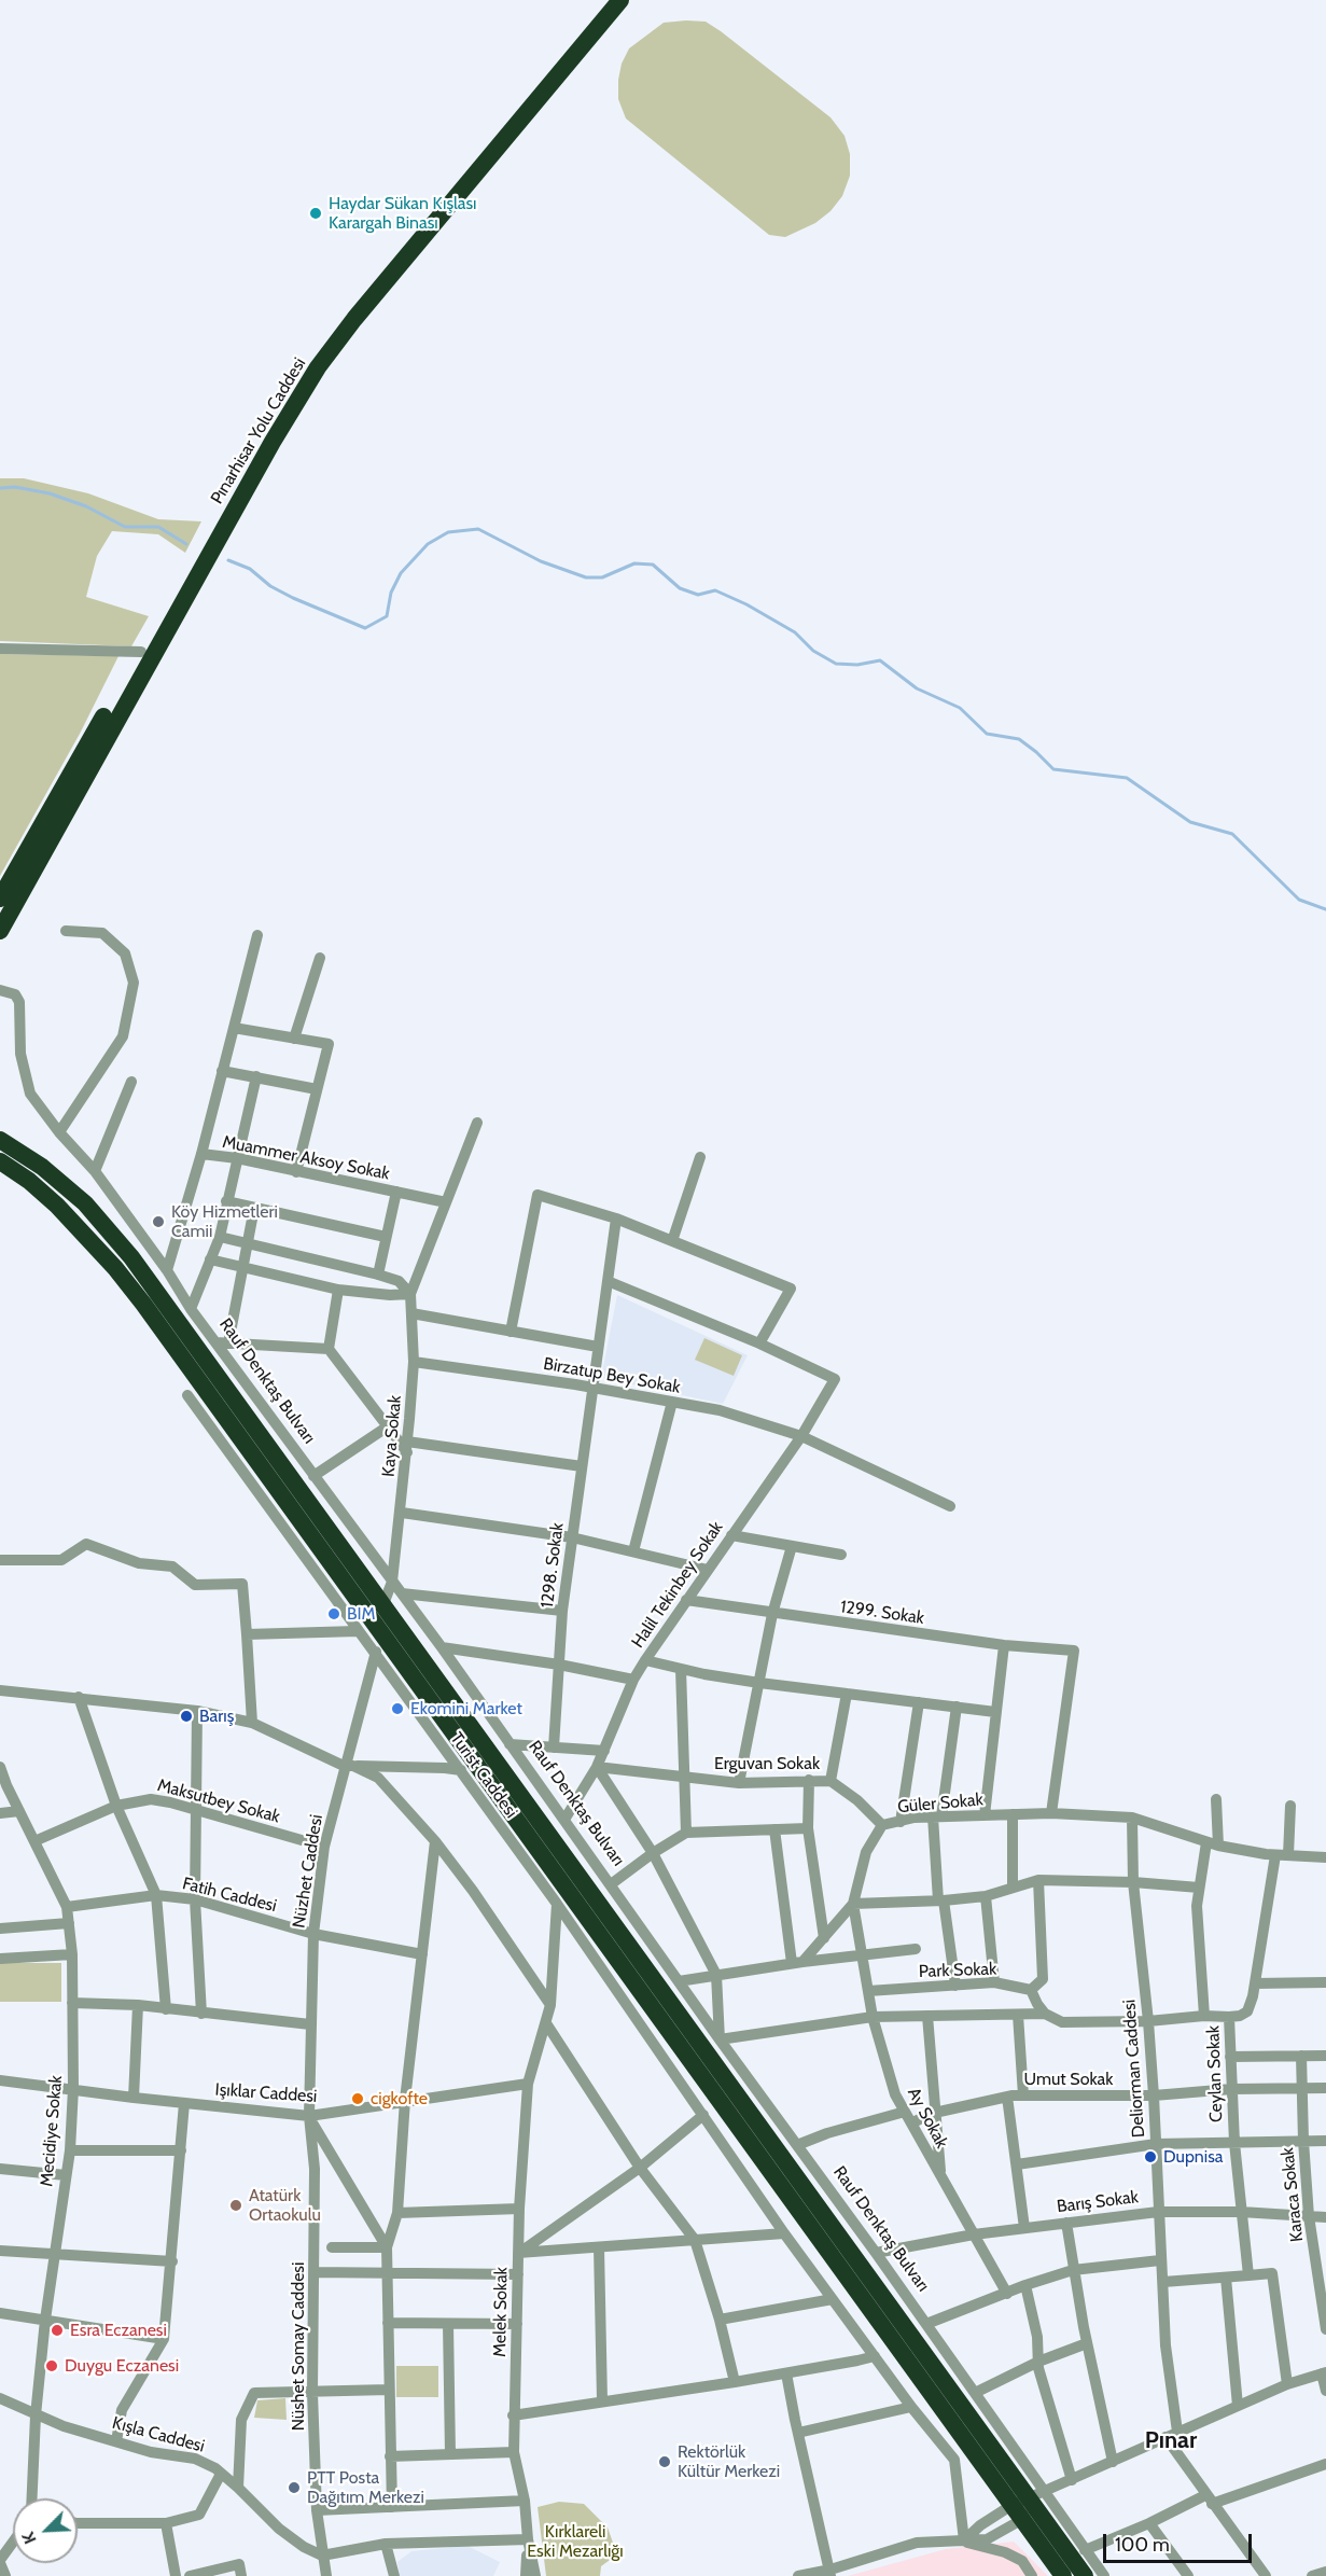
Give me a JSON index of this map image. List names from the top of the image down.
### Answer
{
  "streets": {
    "highway": ["Pınarhisar Yolu Caddesi", "Rauf Denktaş Bulvarı"],
    "street": [
      "Muammer Aksoy Sokak",
      "Birzatup Bey Sokak",
      "Kaya Sokak",
      "1298. Sokak",
      "Halil Tekinbey Sokak",
      "1299. Sokak",
      "Erguvan Sokak",
      "Turist Caddesi",
      "Maksutbey Sokak",
      "Güler Sokak",
      "Nüzhet Caddesi",
      "Fatih Caddesi",
      "Park Sokak",
      "Deliorman Caddesi",
      "Ceylan Sokak",
      "Umut Sokak",
      "Işıklar Caddesi",
      "Ay Sokak",
      "Mecidiye Sokak",
      "Karaca Sokak",
      "Barış Sokak",
      "Melek Sokak",
      "Nüshet Somay Caddesi",
      "Kışla Caddesi"
    ]
  },
  "crossings": [
    ["Muammer Aksoy Sokak", "Rauf Denktaş Bulvarı"],
    ["Birzatup Bey Sokak", "Kaya Sokak"],
    ["Birzatup Bey Sokak", "1298. Sokak"],
    ["Birzatup Bey Sokak", "Halil Tekinbey Sokak"],
    ["Rauf Denktaş Bulvarı", "Kaya Sokak"],
    ["Rauf Denktaş Bulvarı", "Halil Tekinbey Sokak"],
    ["Rauf Denktaş Bulvarı", "Barış Sokak"],
    ["Halil Tekinbey Sokak", "1299. Sokak"],
    ["Halil Tekinbey Sokak", "Erguvan Sokak"],
    ["1299. Sokak", "Güler Sokak"],
    ["Erguvan Sokak", "Güler Sokak"],
    ["Turist Caddesi", "Nüzhet Caddesi"],
    ["Turist Caddesi", "Melek Sokak"],
    ["Maksutbey Sokak", "Nüzhet Caddesi"],
    ["Maksutbey Sokak", "Mecidiye Sokak"],
    ["Güler Sokak", "Deliorman Caddesi"],
    ["Güler Sokak", "Ay Sokak"],
    ["Nüzhet Caddesi", "Fatih Caddesi"],
    ["Nüzhet Caddesi", "Işıklar Caddesi"],
    ["Nüzhet Caddesi", "Nüshet Somay Caddesi"],
    ["Fatih Caddesi", "Mecidiye Sokak"],
    ["Park Sokak", "Ay Sokak"],
    ["Deliorman Caddesi", "Ceylan Sokak"],
    ["Deliorman Caddesi", "Umut Sokak"],
    ["Deliorman Caddesi", "Barış Sokak"],
    ["Ceylan Sokak", "Umut Sokak"],
    ["Ceylan Sokak", "Barış Sokak"],
    ["Umut Sokak", "Ay Sokak"],
    ["Umut Sokak", "Karaca Sokak"],
    ["Işıklar Caddesi", "Mecidiye Sokak"],
    ["Işıklar Caddesi", "Melek Sokak"],
    ["Işıklar Caddesi", "Nüshet Somay Caddesi"],
    ["Ay Sokak", "Barış Sokak"],
    ["Mecidiye Sokak", "Kışla Caddesi"],
    ["Karaca Sokak", "Barış Sokak"],
    ["Nüshet Somay Caddesi", "Kışla Caddesi"]
  ],
  "districts": ["Pınar"],
  "parks": ["Kırklareli Eski Mezarlığı"],
  "places": [
    "Haydar Sükan Kışlası Karargah Binası",
    "Köy Hizmetleri Camii",
    "BIM",
    "Ekomini Market",
    "Barış",
    "cigkofte",
    "Dupnisa",
    "Atatürk Ortaokulu",
    "Esra Eczanesi",
    "Duygu Eczanesi",
    "Rektörlük Kültür Merkezi",
    "PTT Posta Dağıtım Merkezi"
  ],
  "scale_bar": "100 m",
  "north": "bottom left"
}
